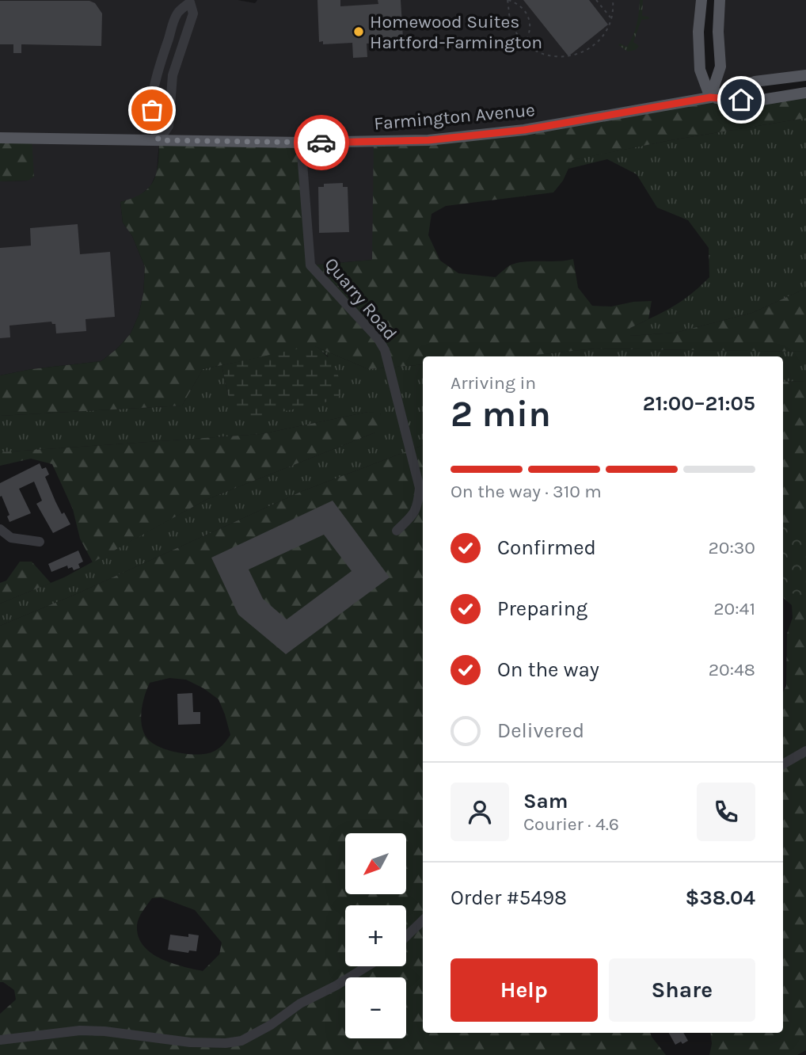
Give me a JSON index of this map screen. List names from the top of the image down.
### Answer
{
  "streets": {
    "main road": ["Farmington Avenue"],
    "street": ["Quarry Road"]
  },
  "crossings": [
    ["Farmington Avenue", "Quarry Road"]
  ],
  "places": ["Homewood Suites Hartford-Farmington"],
  "north": "bottom left",
  "page": {
    "heading": ["2 min", "Arriving in", "21:00–21:05"],
    "panel": [
      "Sam",
      "Courier · 4.6",
      "Order #5498",
      "$38.04"
    ],
    "bar": "On the way · 310 m",
    "list": [
      ["Confirmed", "20:30"],
      ["Preparing", "20:41"],
      ["On the way", "20:48"],
      "Delivered"
    ],
    "map_buttons": ["+", "−"],
    "buttons": ["Help", "Share"]
  }
}
